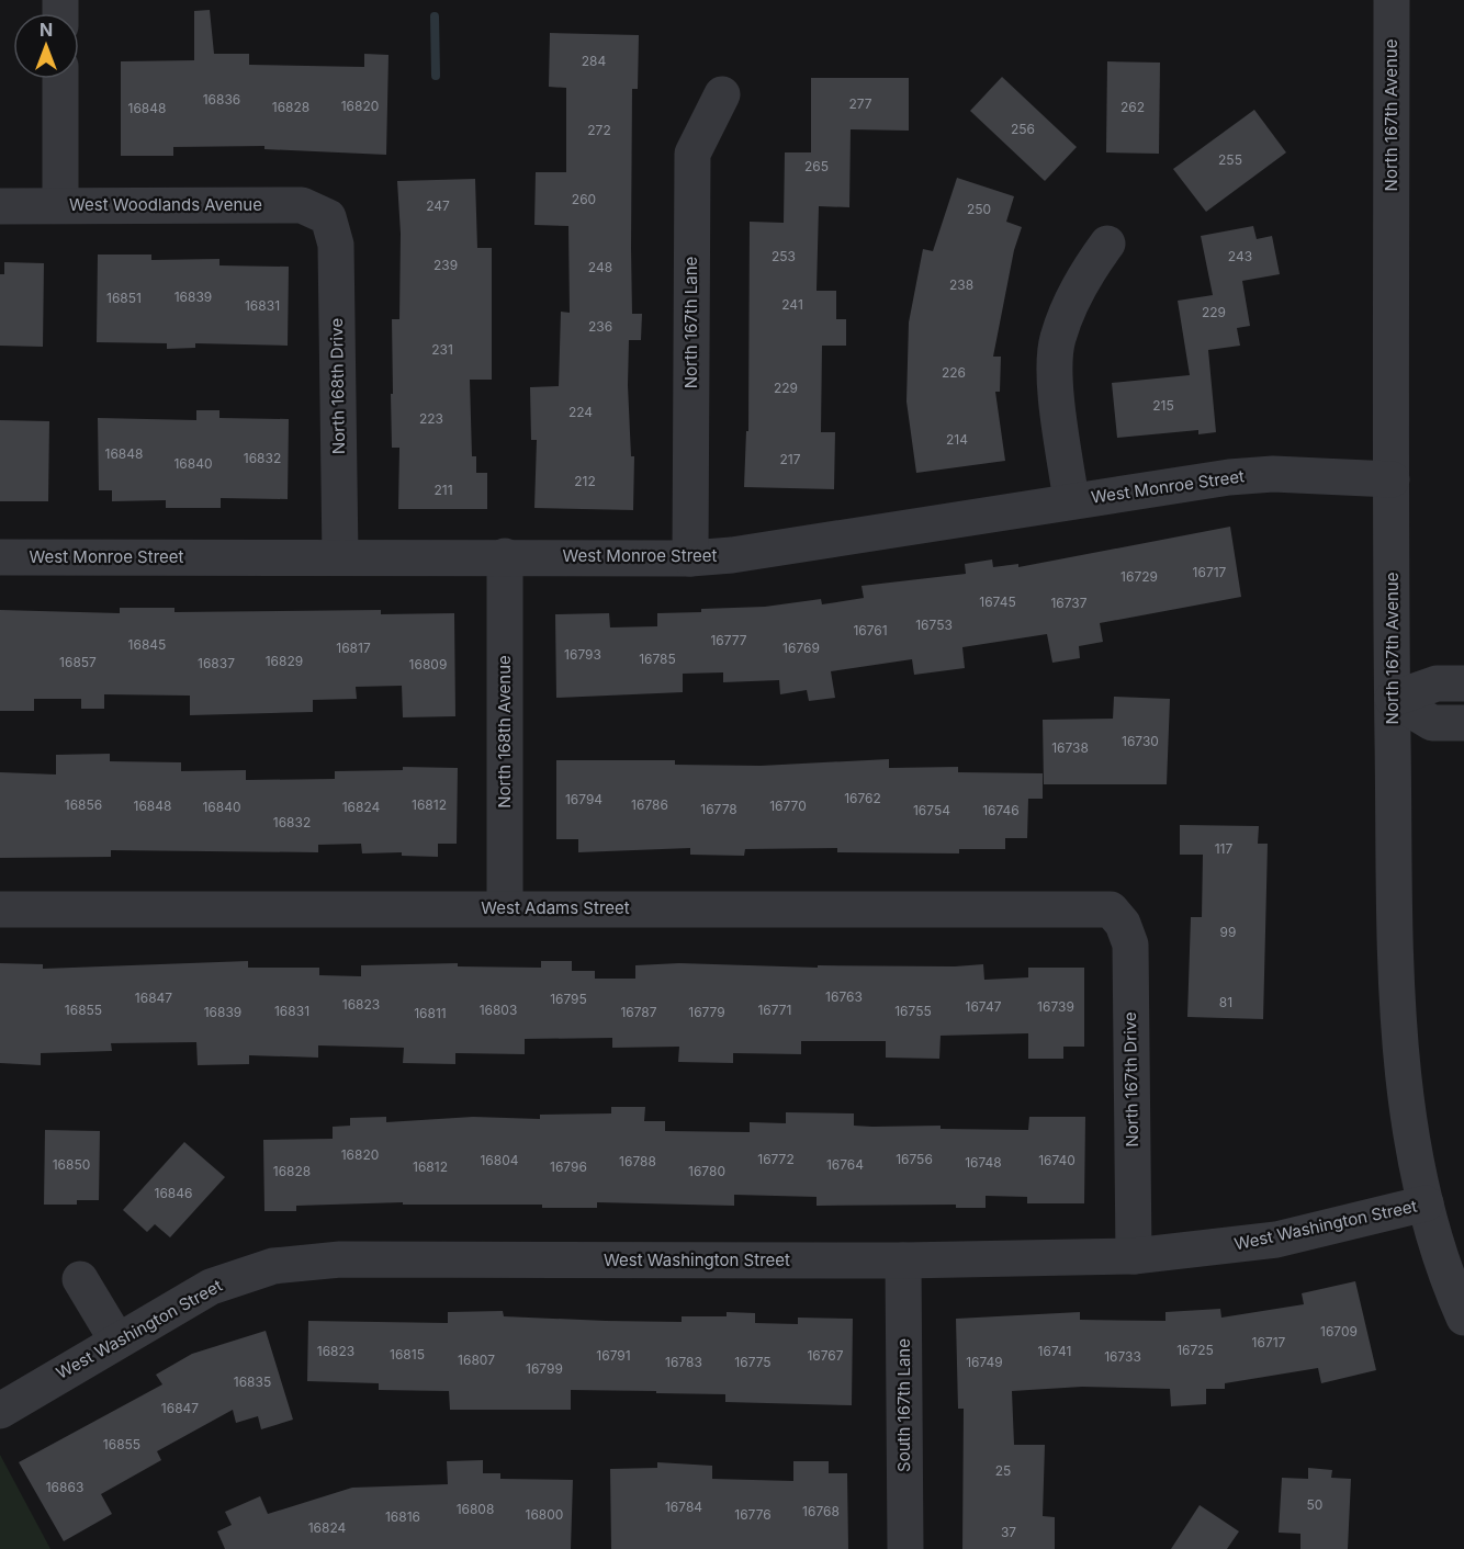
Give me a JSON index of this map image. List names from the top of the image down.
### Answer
{
  "streets": {
    "street": [
      "North 167th Avenue",
      "West Woodlands Avenue",
      "North 167th Lane",
      "North 168th Drive",
      "West Monroe Street",
      "North 168th Avenue",
      "West Adams Street",
      "North 167th Drive",
      "West Washington Street",
      "South 167th Lane"
    ]
  },
  "crossings": [
    ["North 167th Avenue", "West Monroe Street"],
    ["North 167th Avenue", "West Washington Street"],
    ["West Woodlands Avenue", "North 168th Drive"],
    ["North 167th Lane", "West Monroe Street"],
    ["North 168th Drive", "West Monroe Street"],
    ["West Monroe Street", "North 168th Avenue"],
    ["North 168th Avenue", "West Adams Street"],
    ["West Adams Street", "North 167th Drive"],
    ["North 167th Drive", "West Washington Street"],
    ["West Washington Street", "South 167th Lane"]
  ],
  "house_numbers": [
    "284",
    "16836",
    "277",
    "16820",
    "16828",
    "262",
    "16848",
    "256",
    "272",
    "255",
    "265",
    "260",
    "247",
    "250",
    "253",
    "243",
    "239",
    "248",
    "238",
    "16839",
    "16851",
    "241",
    "16831",
    "229",
    "236",
    "231",
    "226",
    "229",
    "215",
    "224",
    "223",
    "214",
    "16848",
    "16832",
    "217",
    "16840",
    "212",
    "211",
    "16717",
    "16729",
    "16745",
    "16737",
    "16753",
    "16761",
    "16777",
    "16845",
    "16817",
    "16769",
    "16793",
    "16785",
    "16829",
    "16857",
    "16837",
    "16809",
    "16730",
    "16738",
    "16762",
    "16794",
    "16856",
    "16812",
    "16786",
    "16848",
    "16770",
    "16840",
    "16824",
    "16778",
    "16754",
    "16746",
    "16832",
    "117",
    "99",
    "16763",
    "16847",
    "16795",
    "81",
    "16823",
    "16747",
    "16739",
    "16855",
    "16803",
    "16771",
    "16831",
    "16755",
    "16839",
    "16787",
    "16779",
    "16811",
    "16820",
    "16772",
    "16756",
    "16804",
    "16740",
    "16788",
    "16748",
    "16850",
    "16764",
    "16812",
    "16796",
    "16828",
    "16780",
    "16846",
    "16709",
    "16717",
    "16725",
    "16823",
    "16741",
    "16815",
    "16791",
    "16767",
    "16733",
    "16807",
    "16783",
    "16775",
    "16749",
    "16799",
    "16835",
    "16847",
    "16855",
    "25",
    "16863",
    "50",
    "16784",
    "16808",
    "16768",
    "16800",
    "16776",
    "16816",
    "16824",
    "37"
  ],
  "north": "top"
}
